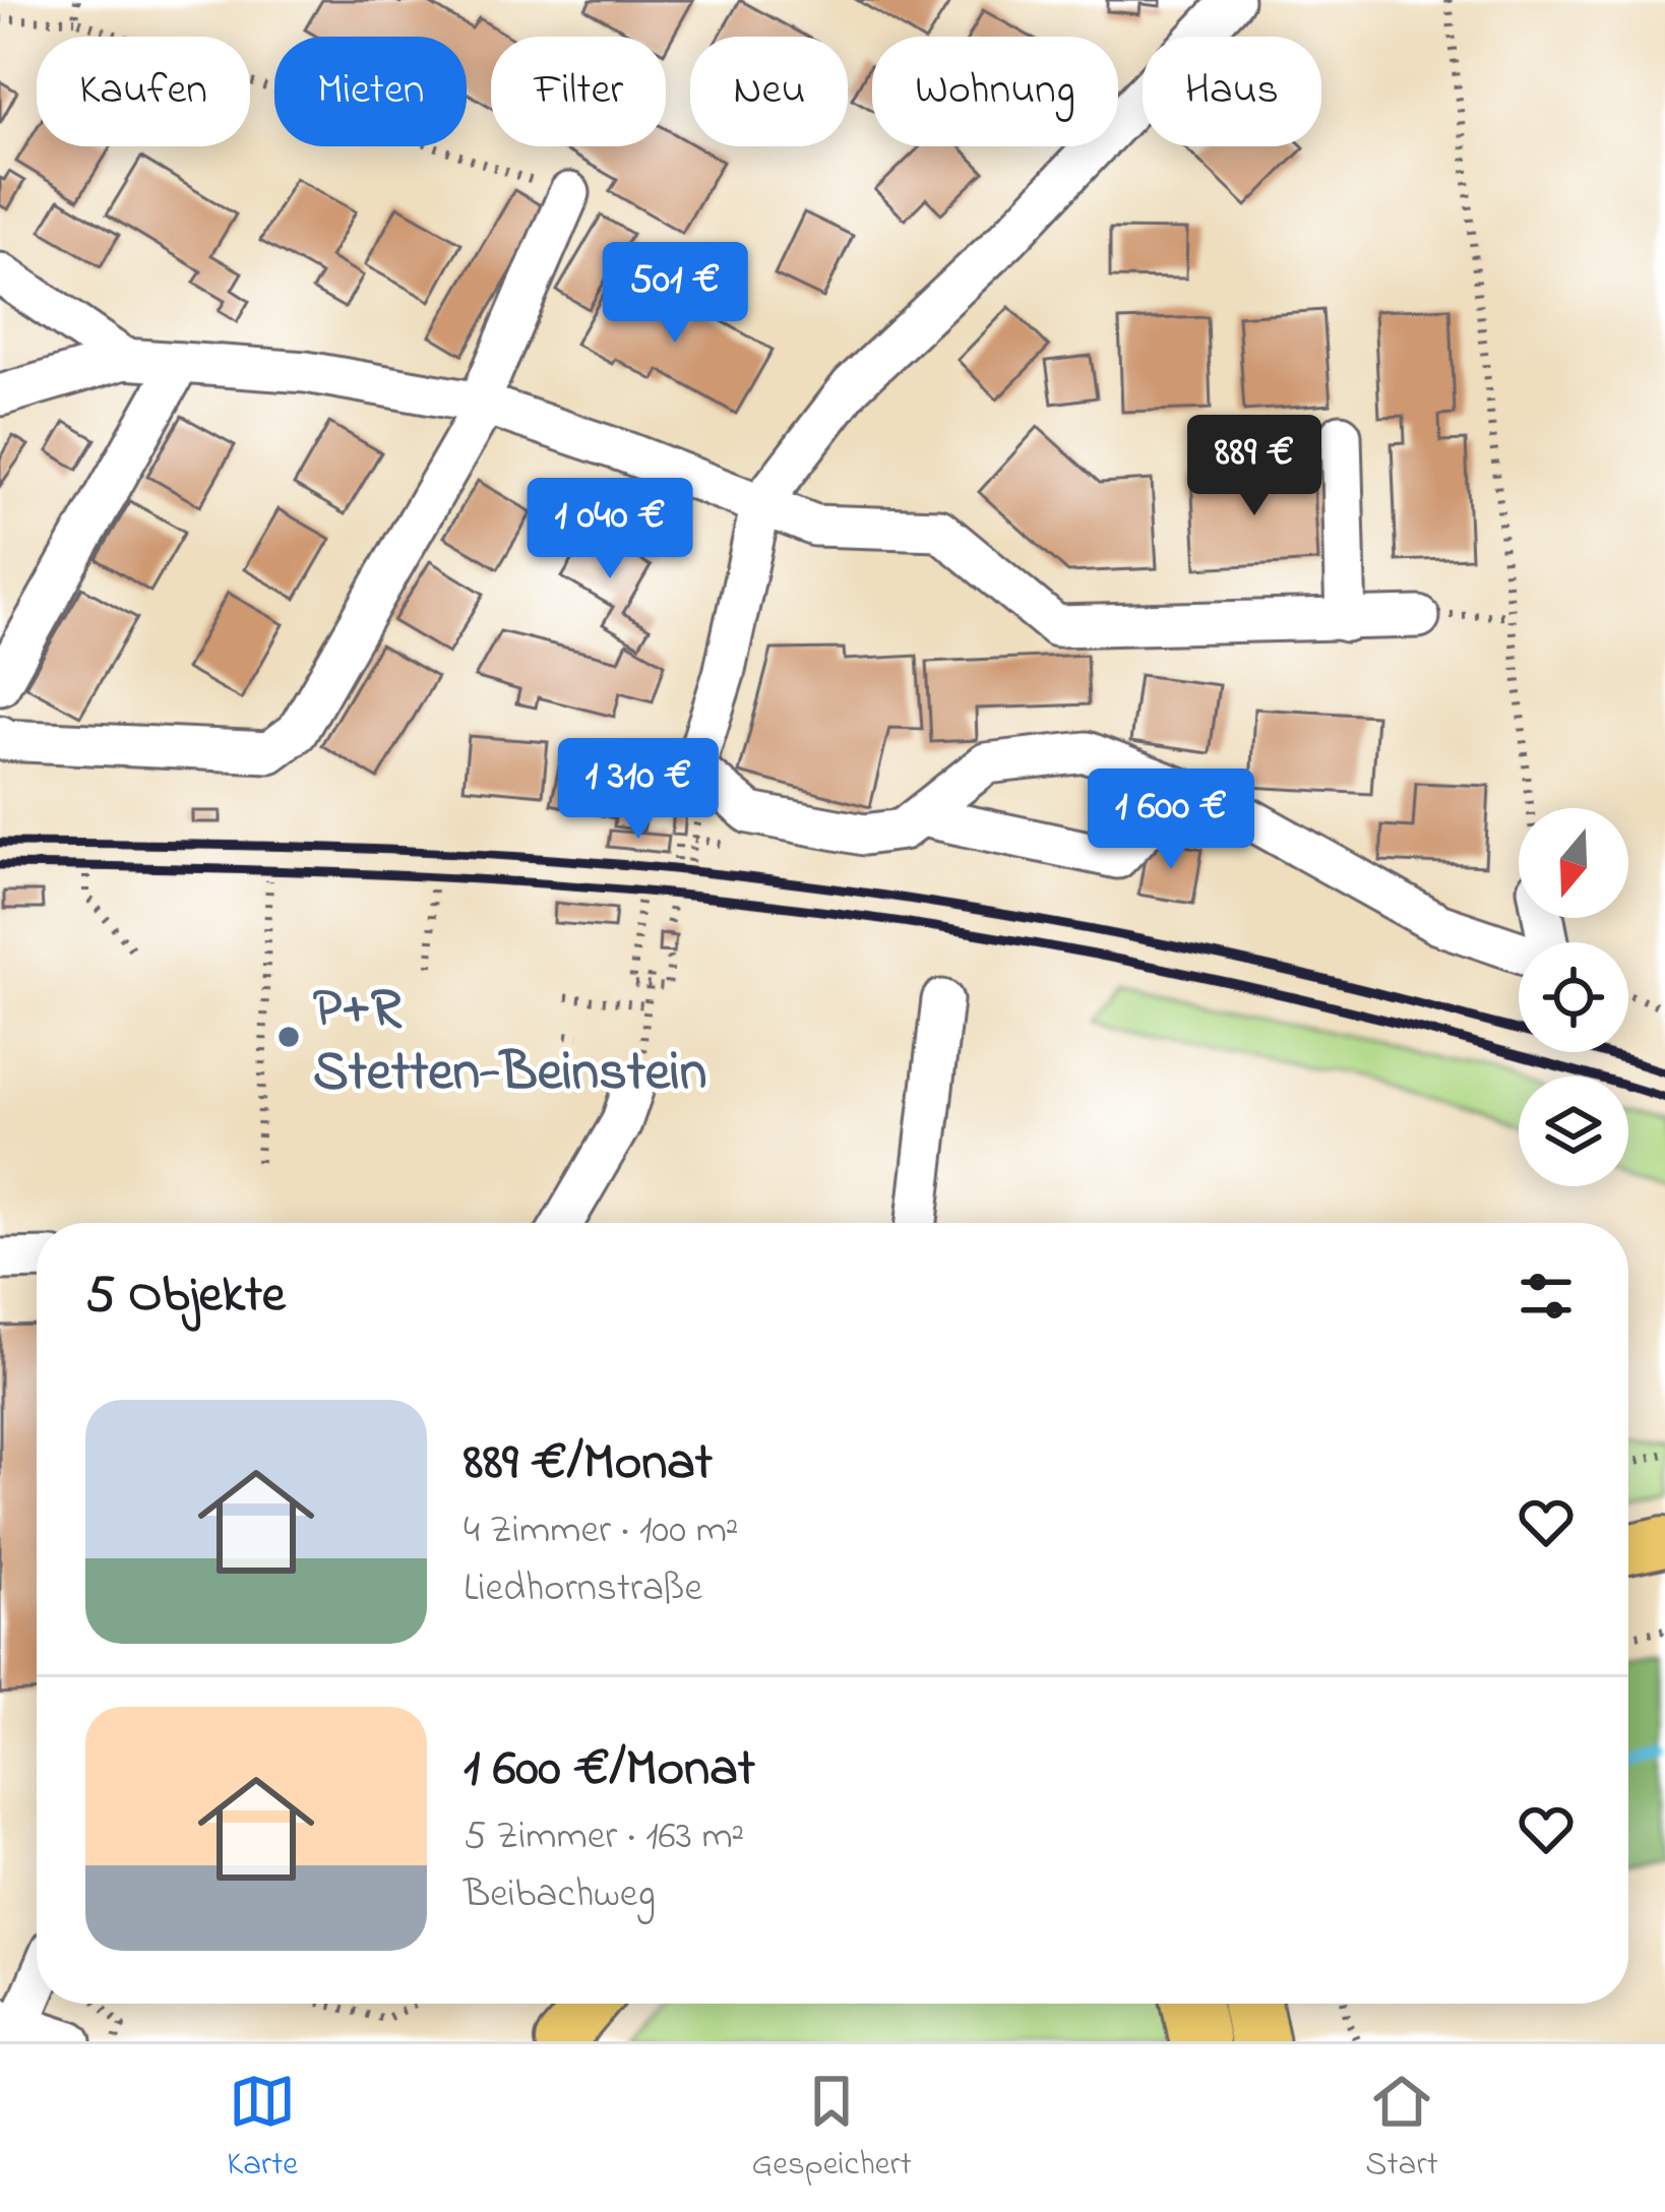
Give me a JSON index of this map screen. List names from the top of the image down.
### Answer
{
  "places": ["P+R Stetten-Beinstein"],
  "north": "bottom",
  "page": {
    "chip": [
      "Kaufen",
      "Mieten",
      "Filter",
      "Neu",
      "Wohnung",
      "Haus"
    ],
    "price": [
      "501 €",
      "889 €",
      "1 040 €",
      "1 310 €",
      "1 600 €"
    ],
    "heading": "5 Objekte",
    "list": [
      {
        "name": "889 €/Monat",
        "note": "4 Zimmer · 100 m² · Liedhornstraße"
      },
      {
        "name": "1 600 €/Monat",
        "note": "5 Zimmer · 163 m² · Beibachweg"
      }
    ],
    "tabs": ["Karte", "Gespeichert", "Start"]
  }
}
